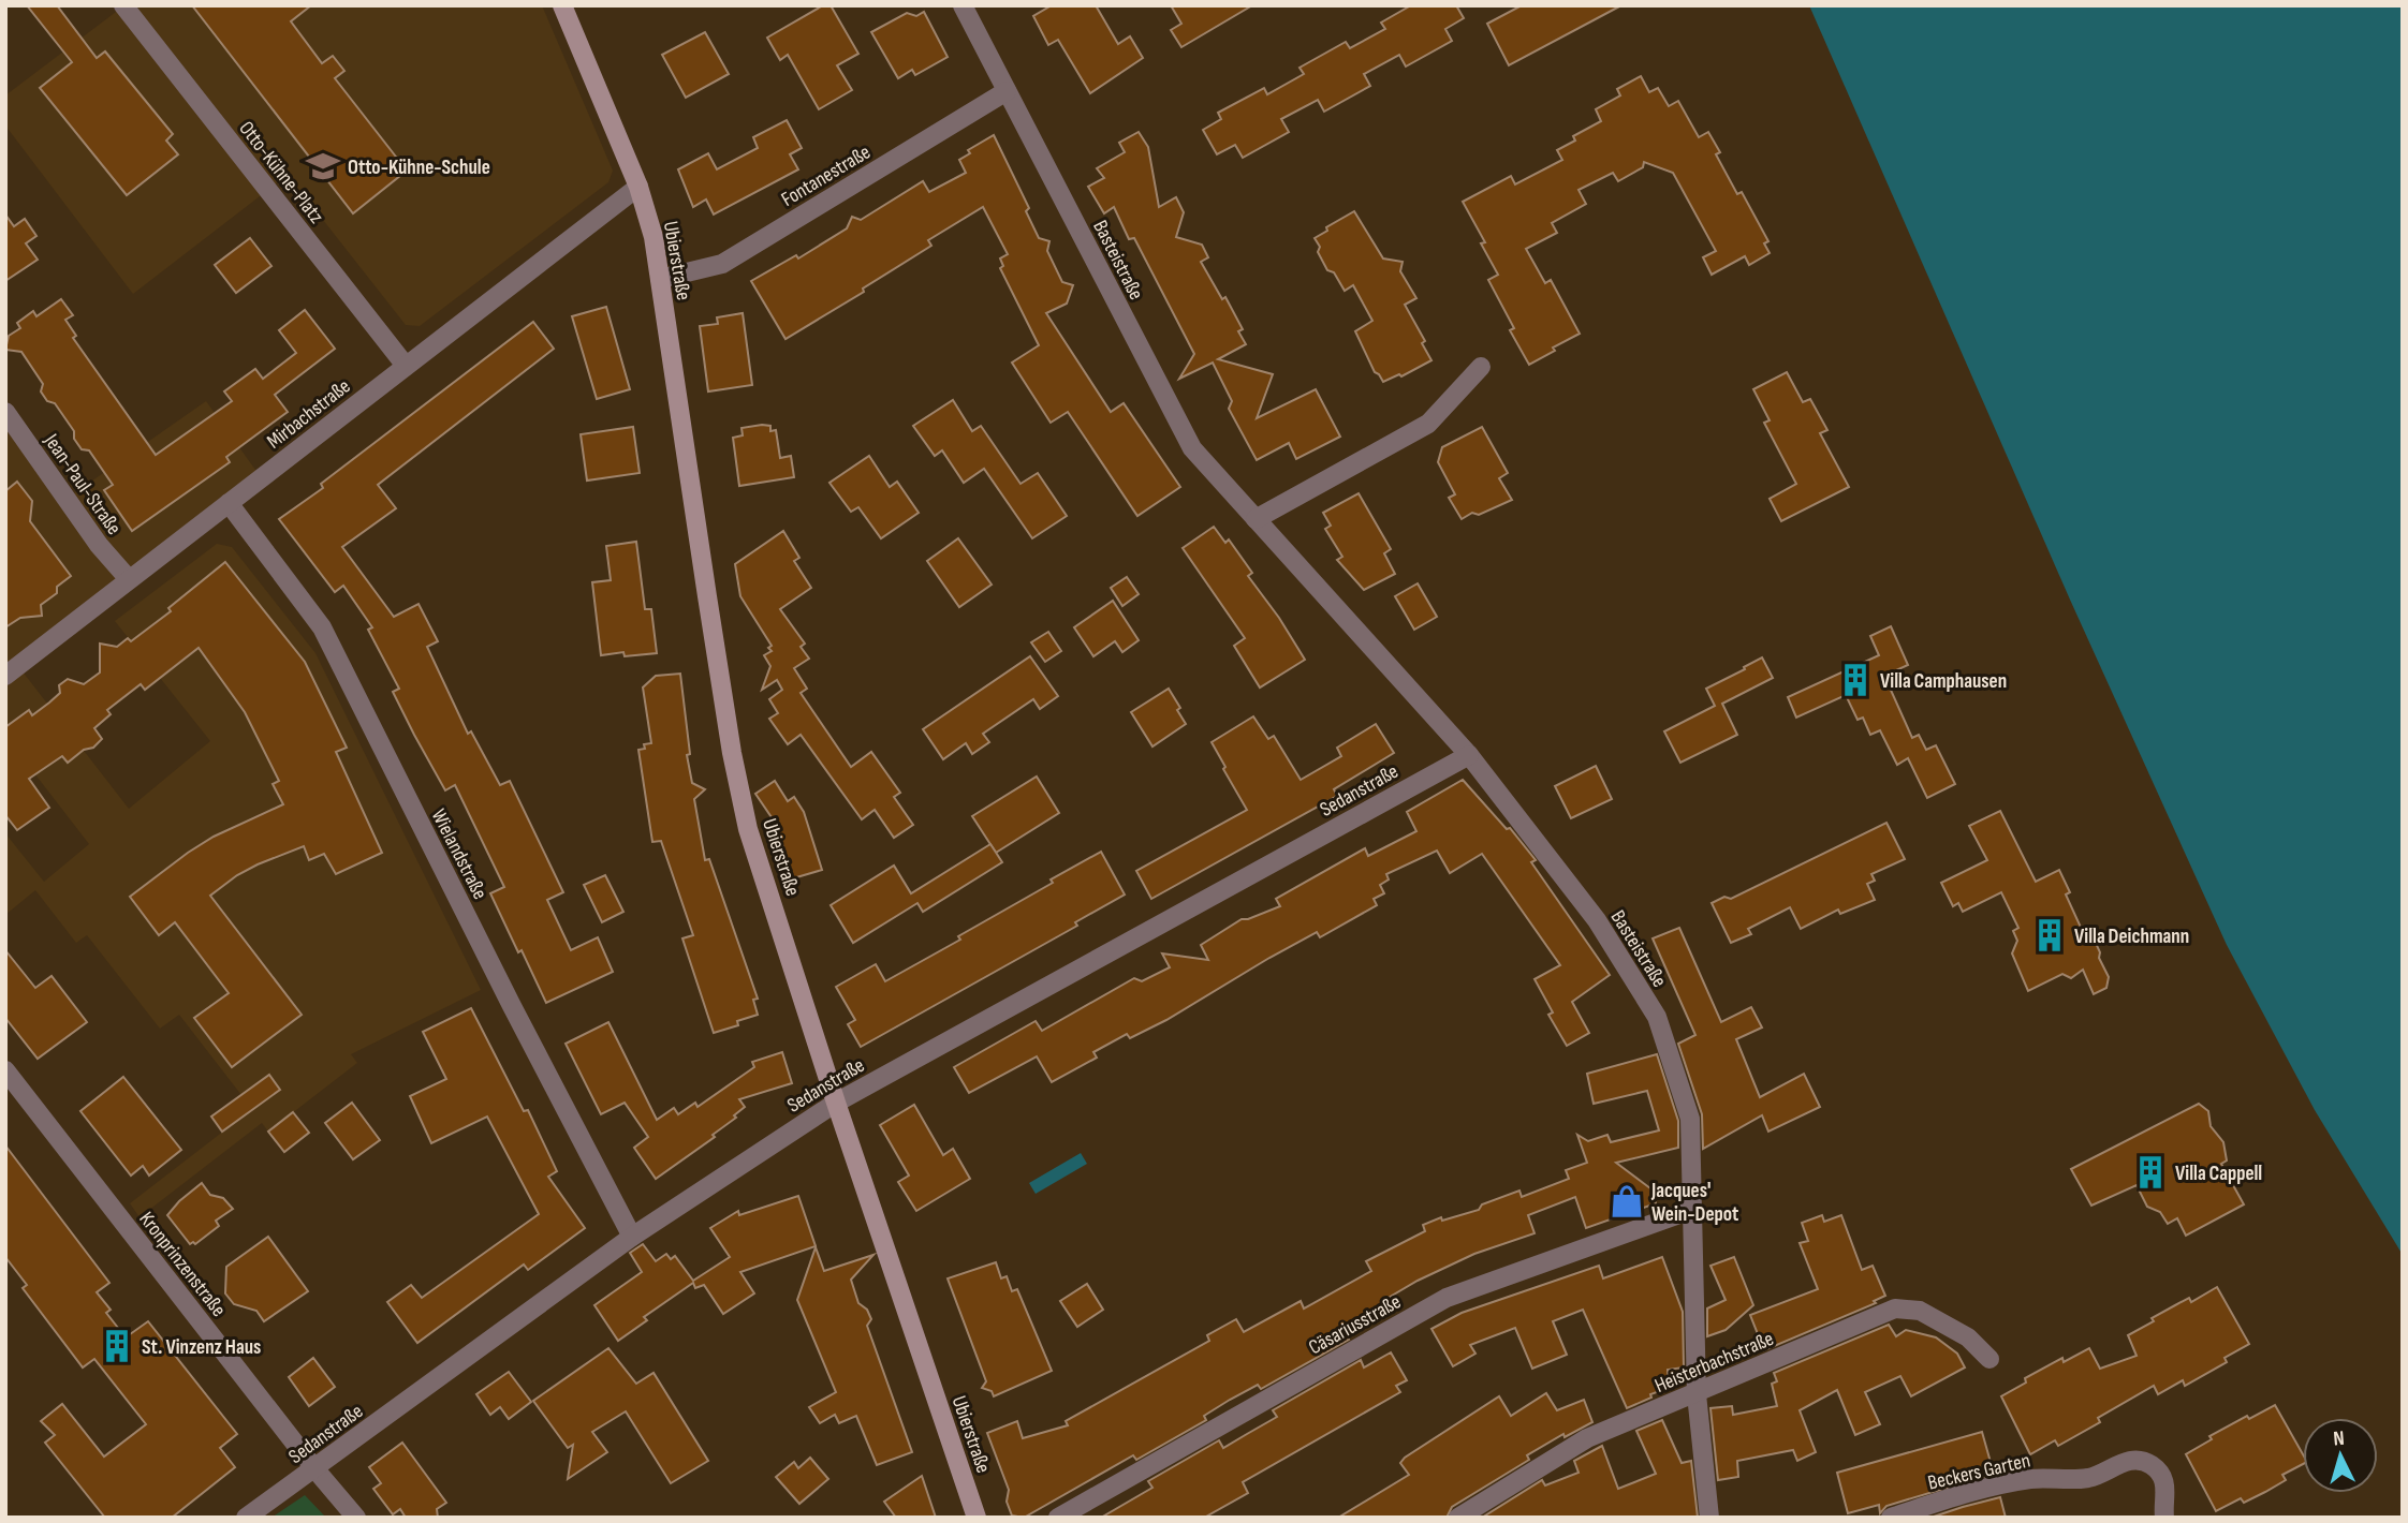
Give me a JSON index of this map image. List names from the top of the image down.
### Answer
{
  "streets": {
    "main road": ["Ubierstraße"],
    "street": [
      "Otto-Kühne-Platz",
      "Fontanestraße",
      "Basteistraße",
      "Mirbachstraße",
      "Jean-Paul-Straße",
      "Sedanstraße",
      "Wielandstraße",
      "Kronprinzenstraße",
      "Cäsariusstraße",
      "Heisterbachstraße",
      "Beckers Garten"
    ]
  },
  "crossings": [
    ["Otto-Kühne-Platz", "Mirbachstraße"],
    ["Fontanestraße", "Basteistraße"],
    ["Fontanestraße", "Ubierstraße"],
    ["Basteistraße", "Sedanstraße"],
    ["Basteistraße", "Cäsariusstraße"],
    ["Basteistraße", "Heisterbachstraße"],
    ["Ubierstraße", "Mirbachstraße"],
    ["Ubierstraße", "Sedanstraße"],
    ["Mirbachstraße", "Jean-Paul-Straße"],
    ["Mirbachstraße", "Wielandstraße"],
    ["Sedanstraße", "Wielandstraße"],
    ["Sedanstraße", "Kronprinzenstraße"]
  ],
  "places": {
    "school or university": ["Otto-Kühne-Schule"],
    "building": [
      "Villa Camphausen",
      "Villa Deichmann",
      "Villa Cappell",
      "St. Vinzenz Haus"
    ],
    "shop": ["Jacques' Wein-Depot"]
  },
  "north": "top"
}
